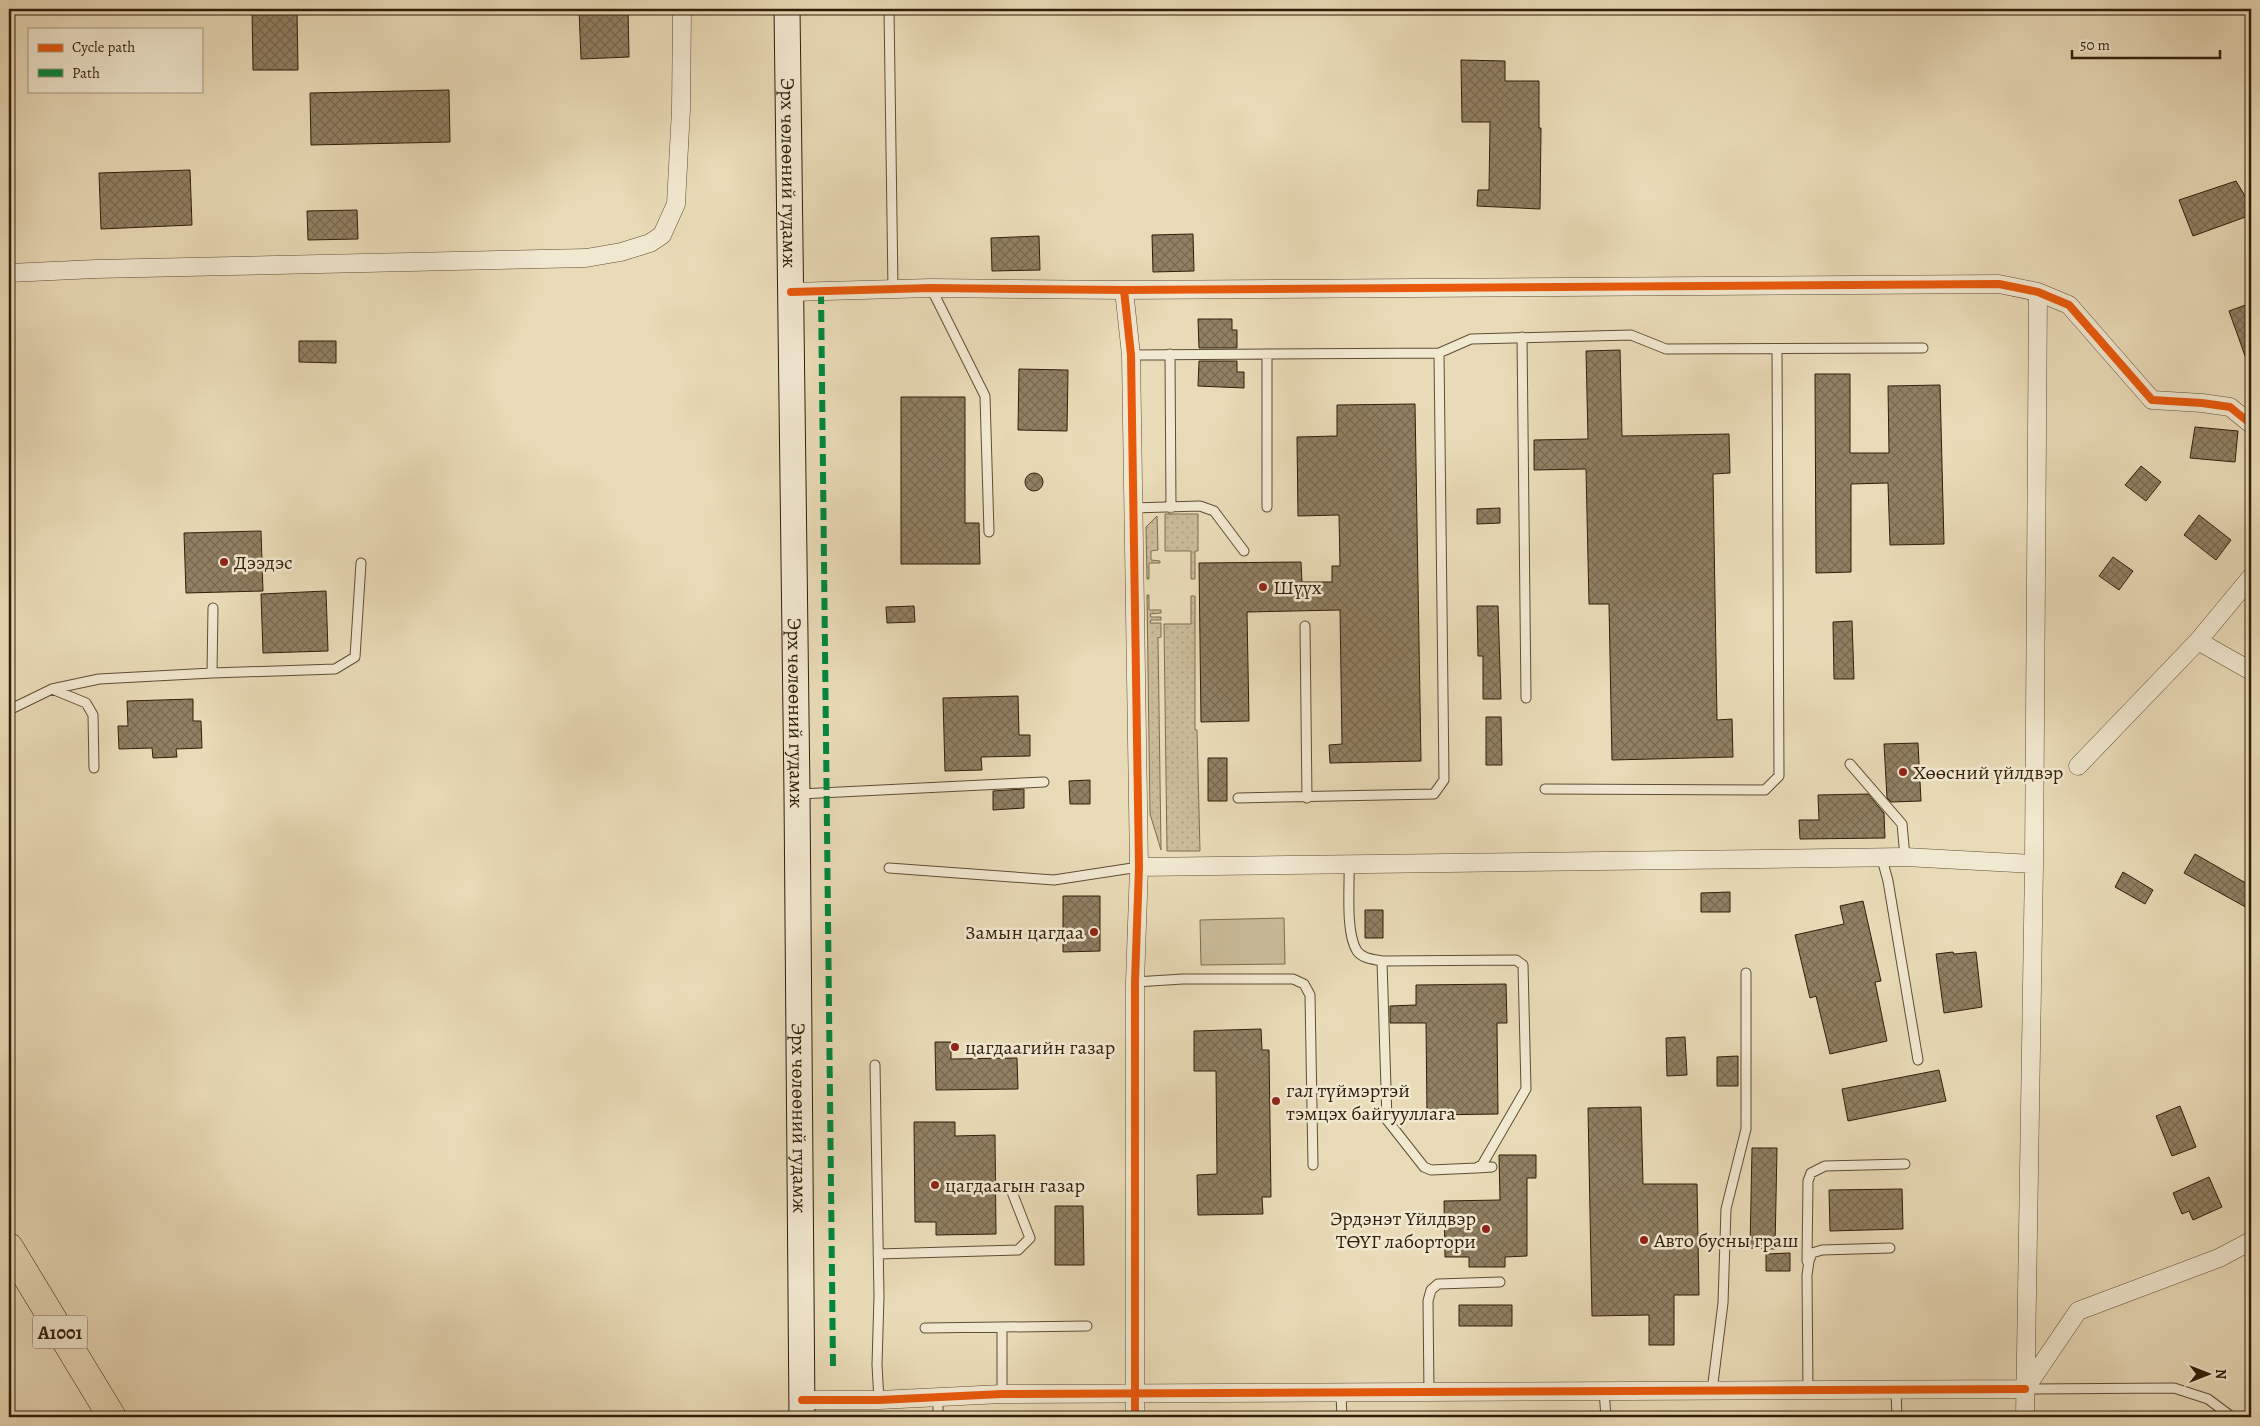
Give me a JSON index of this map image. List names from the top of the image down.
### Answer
{
  "streets": {
    "highway": ["A1001"],
    "main road": ["Эрх чөлөөний гудамж"]
  },
  "places": [
    "Дээдэс",
    "Шүүх",
    "Хөөсний үйлдвэр",
    "Замын цагдаа",
    "цагдаагийн газар",
    "гал түймэртэй тэмцэх байгууллага",
    "цагдаагын газар",
    "Эрдэнэт Үйлдвэр ТӨҮГ лабортори",
    "Авто бусны граш"
  ],
  "legend": ["Cycle path", "Path"],
  "scale_bar": "50 m",
  "north": "right"
}
